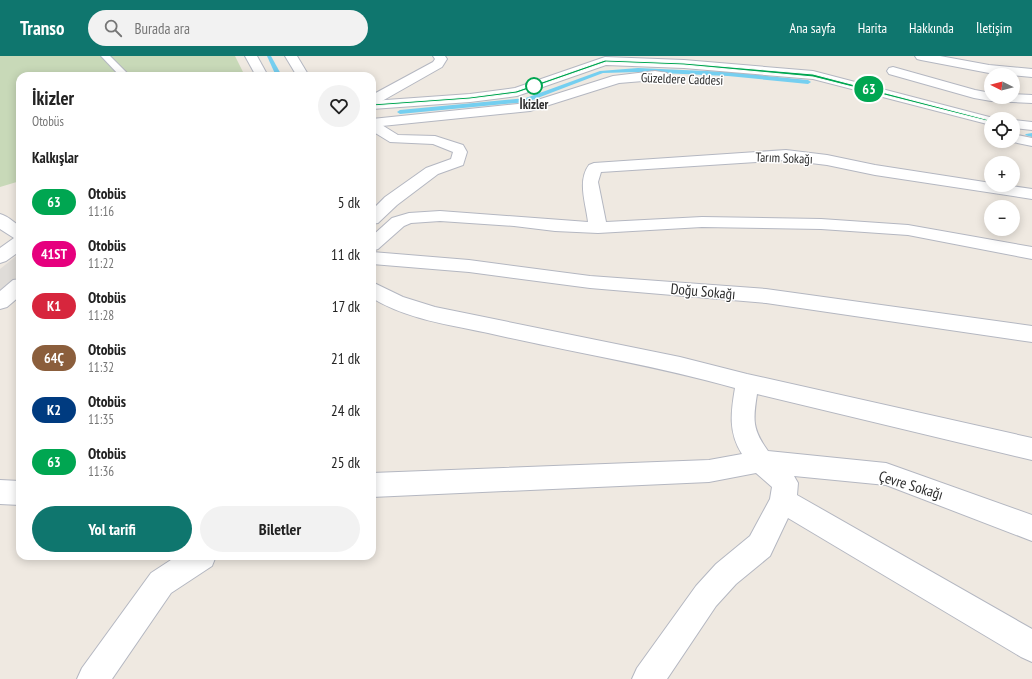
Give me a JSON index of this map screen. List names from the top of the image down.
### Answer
{
  "streets": {
    "street": [
      "Güzeldere Caddesi",
      "Tarım Sokağı",
      "Doğu Sokağı",
      "Çevre Sokağı"
    ]
  },
  "places": ["İkizler"],
  "lines": ["bus line 63"],
  "north": "left",
  "page": {
    "header": "Transo",
    "search": "Burada ara",
    "nav": [
      "Ana sayfa",
      "Harita",
      "Hakkında",
      "İletişim"
    ],
    "on_map": "63",
    "map_buttons": ["+", "−"],
    "heading": [
      ["İkizler", "Otobüs"],
      "Kalkışlar"
    ],
    "list": [
      {
        "mark": "63",
        "name": "Otobüs",
        "note": "11:16",
        "value": "5 dk"
      },
      {
        "mark": "41ST",
        "name": "Otobüs",
        "note": "11:22",
        "value": "11 dk"
      },
      {
        "mark": "K1",
        "name": "Otobüs",
        "note": "11:28",
        "value": "17 dk"
      },
      {
        "mark": "64Ç",
        "name": "Otobüs",
        "note": "11:32",
        "value": "21 dk"
      },
      {
        "mark": "K2",
        "name": "Otobüs",
        "note": "11:35",
        "value": "24 dk"
      },
      {
        "mark": "63",
        "name": "Otobüs",
        "note": "11:36",
        "value": "25 dk"
      }
    ],
    "buttons": ["Yol tarifi", "Biletler"]
  }
}
